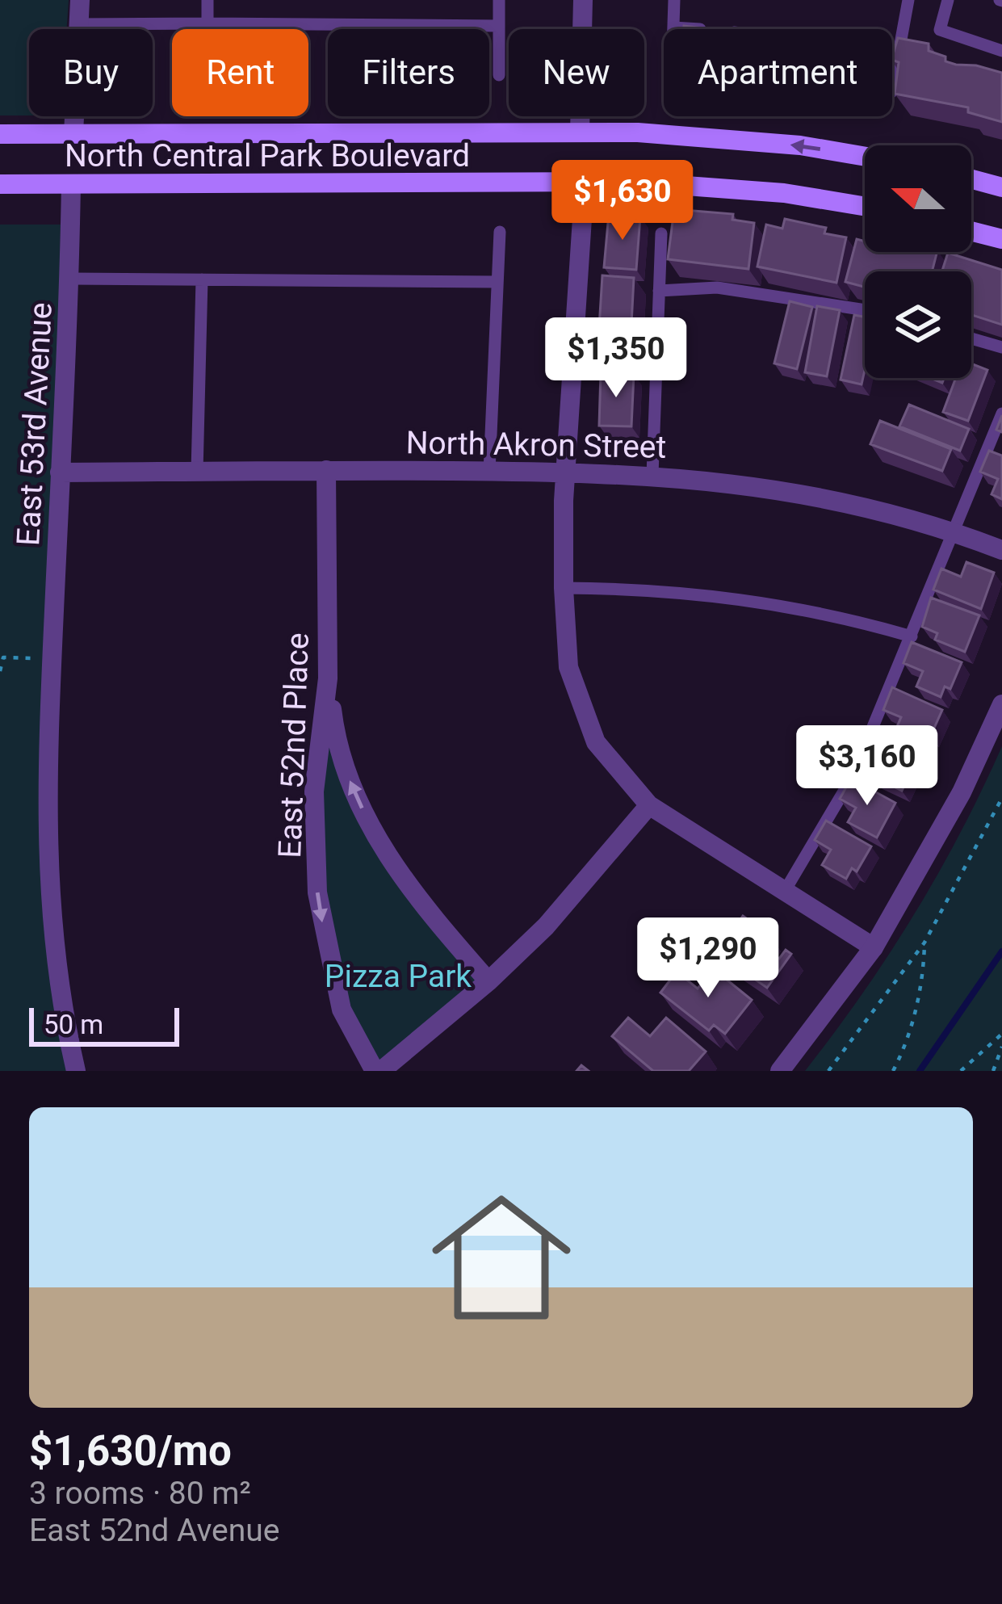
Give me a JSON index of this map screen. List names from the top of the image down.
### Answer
{
  "streets": {
    "main road": ["North Central Park Boulevard"],
    "street": ["East 53rd Avenue", "North Akron Street", "East 52nd Place"]
  },
  "crossings": [
    ["North Central Park Boulevard", "East 53rd Avenue"],
    ["East 53rd Avenue", "North Akron Street"],
    ["North Akron Street", "East 52nd Place"]
  ],
  "parks": ["Pizza Park"],
  "scale_bar": "50 m",
  "north": "left",
  "page": {
    "chip": [
      "Buy",
      "Rent",
      "Filters",
      "New",
      "Apartment"
    ],
    "price": [
      "$1,630",
      "$1,350",
      "$3,160",
      "$1,290"
    ],
    "scale": "50 m",
    "list": [
      {
        "name": "$1,630/mo",
        "note": "3 rooms · 80 m² · East 52nd Avenue"
      }
    ]
  }
}
